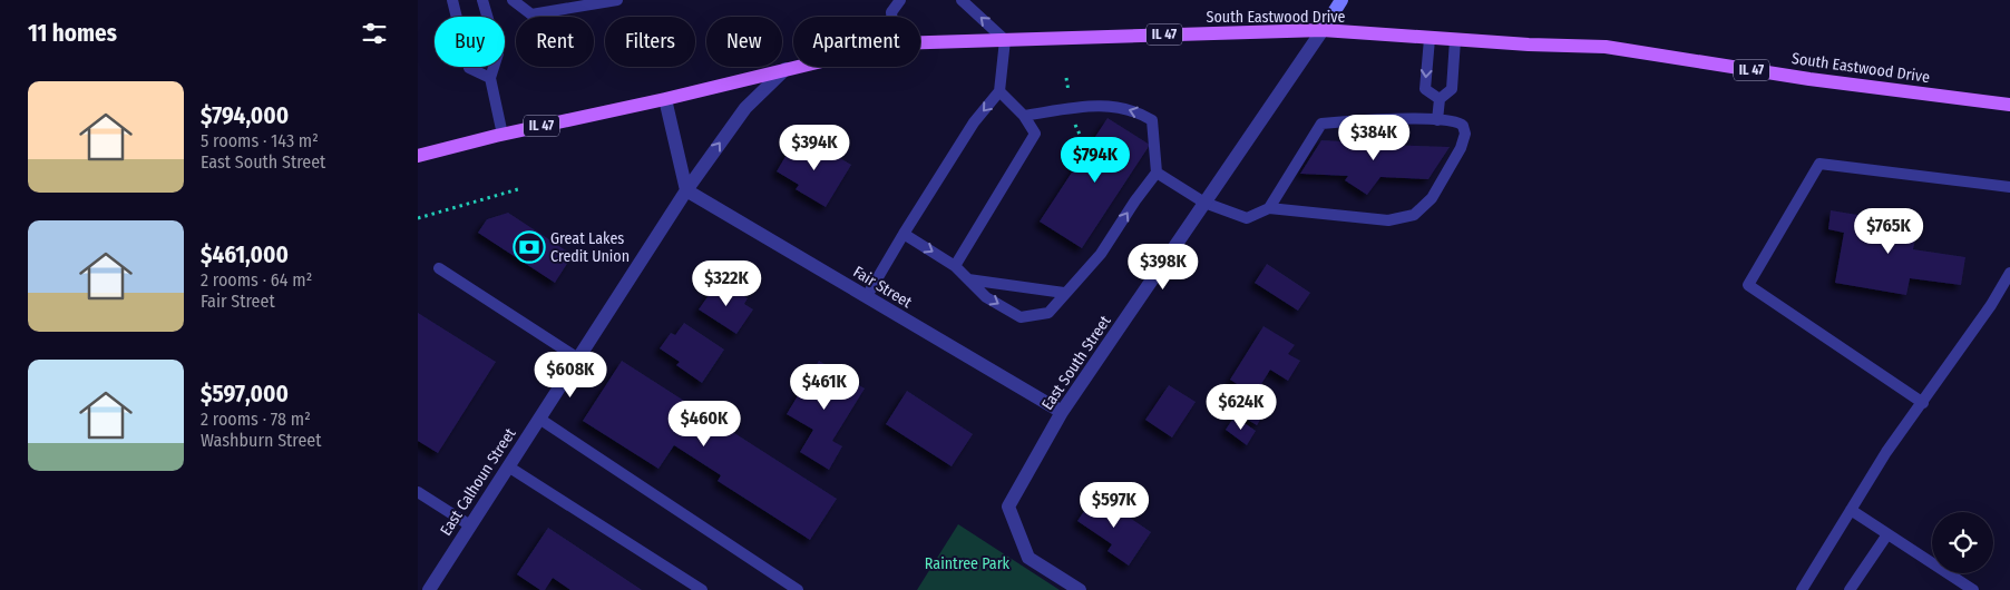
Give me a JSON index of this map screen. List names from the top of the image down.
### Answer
{
  "streets": {
    "main road": ["South Eastwood Drive", "IL 47"],
    "street": ["Fair Street", "East South Street", "East Calhoun Street"]
  },
  "crossings": [
    ["South Eastwood Drive", "East South Street"],
    ["South Eastwood Drive", "East Calhoun Street"],
    ["Fair Street", "East South Street"],
    ["Fair Street", "East Calhoun Street"]
  ],
  "parks": ["Raintree Park"],
  "places": {
    "bank": ["Great Lakes Credit Union"]
  },
  "page": {
    "heading": "11 homes",
    "chip": [
      "Buy",
      "Rent",
      "Filters",
      "New",
      "Apartment"
    ],
    "list": [
      {
        "name": "$794,000",
        "note": "5 rooms · 143 m² · East South Street"
      },
      {
        "name": "$461,000",
        "note": "2 rooms · 64 m² · Fair Street"
      },
      {
        "name": "$597,000",
        "note": "2 rooms · 78 m² · Washburn Street"
      }
    ],
    "price": [
      "$384K",
      "$394K",
      "$794K",
      "$765K",
      "$398K",
      "$322K",
      "$608K",
      "$461K",
      "$624K",
      "$460K",
      "$597K"
    ]
  }
}
